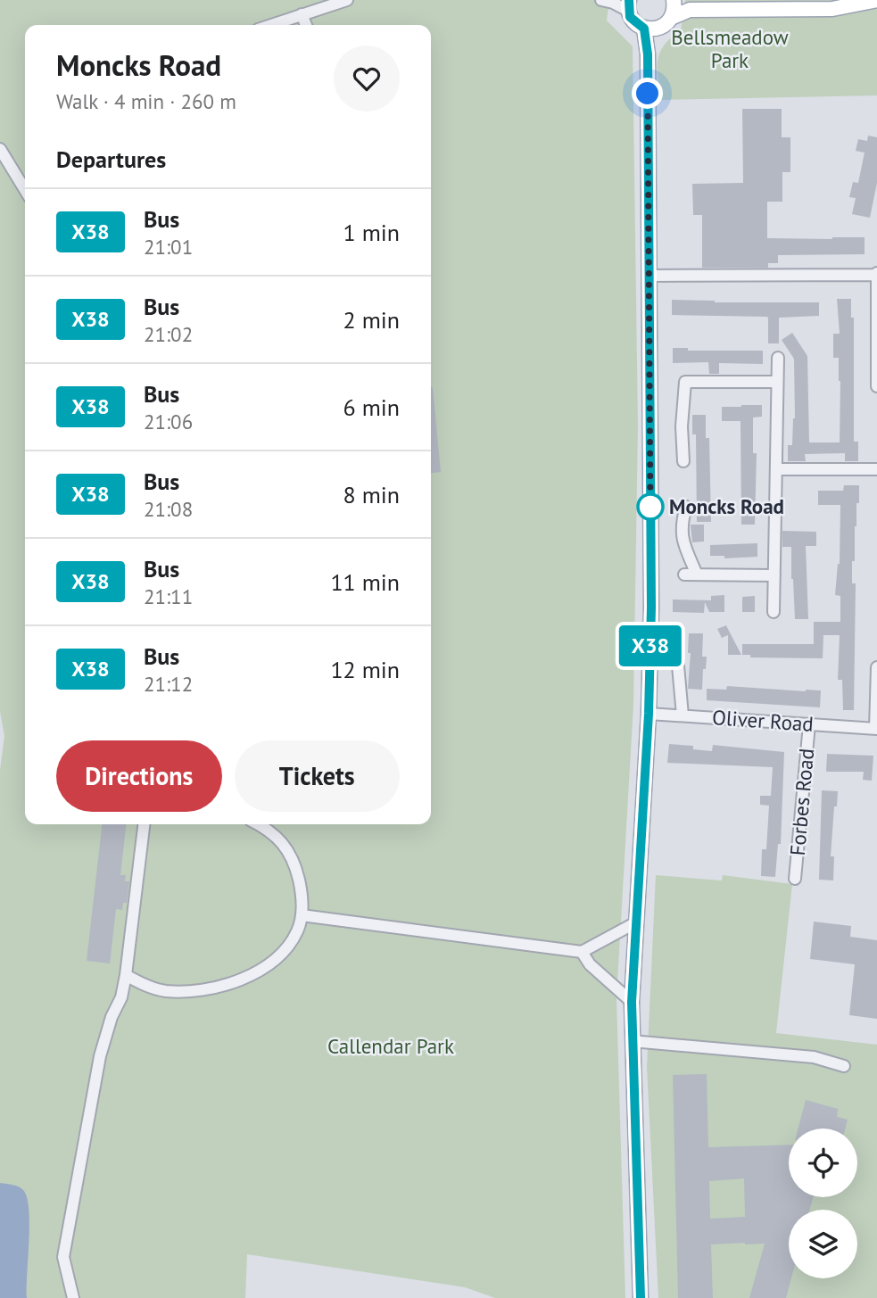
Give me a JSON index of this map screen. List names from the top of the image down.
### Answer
{
  "streets": {
    "street": ["Oliver Road", "Forbes Road"]
  },
  "crossings": [
    ["Oliver Road", "Forbes Road"]
  ],
  "parks": ["Bellsmeadow Park", "Callendar Park"],
  "places": ["Moncks Road"],
  "lines": ["bus line X38"],
  "page": {
    "on_map": "X38",
    "heading": [
      ["Moncks Road", "Walk · 4 min · 260 m"],
      "Departures"
    ],
    "list": [
      {
        "mark": "X38",
        "name": "Bus",
        "note": "21:01",
        "value": "1 min"
      },
      {
        "mark": "X38",
        "name": "Bus",
        "note": "21:02",
        "value": "2 min"
      },
      {
        "mark": "X38",
        "name": "Bus",
        "note": "21:06",
        "value": "6 min"
      },
      {
        "mark": "X38",
        "name": "Bus",
        "note": "21:08",
        "value": "8 min"
      },
      {
        "mark": "X38",
        "name": "Bus",
        "note": "21:11",
        "value": "11 min"
      },
      {
        "mark": "X38",
        "name": "Bus",
        "note": "21:12",
        "value": "12 min"
      }
    ],
    "buttons": ["Directions", "Tickets"]
  }
}
